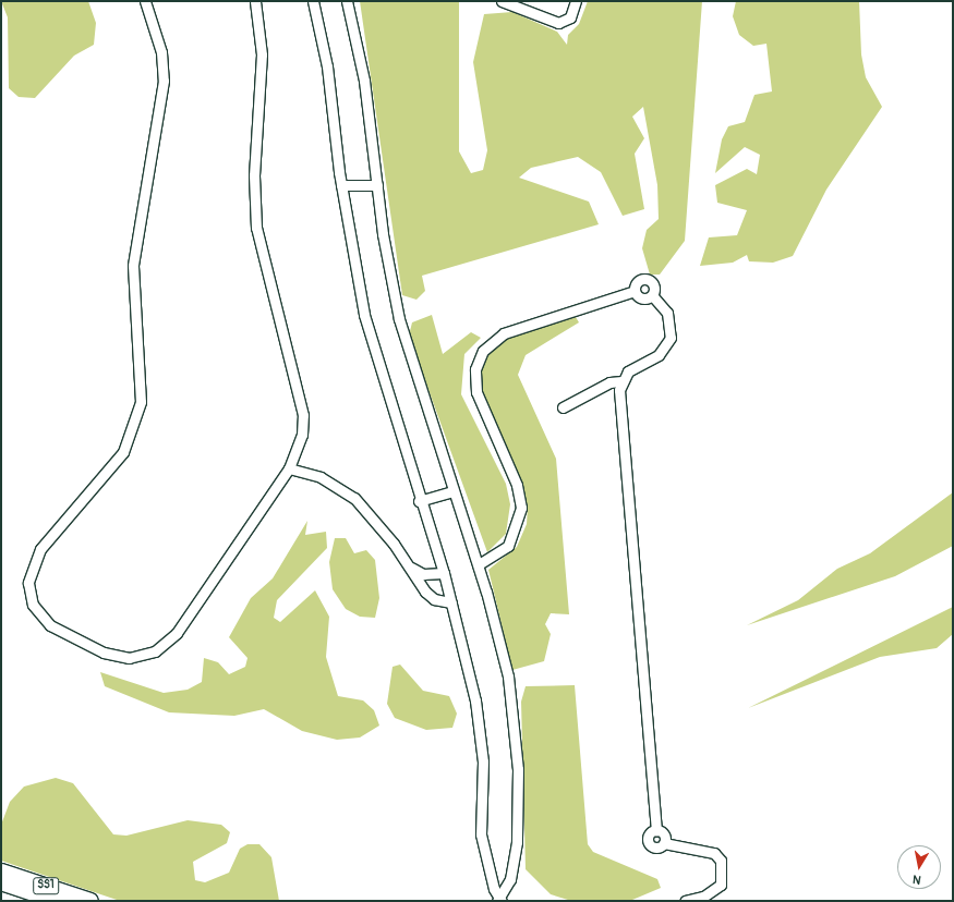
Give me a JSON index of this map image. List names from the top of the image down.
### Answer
{
  "streets": {
    "highway": ["SS1"]
  },
  "north": "bottom"
}
